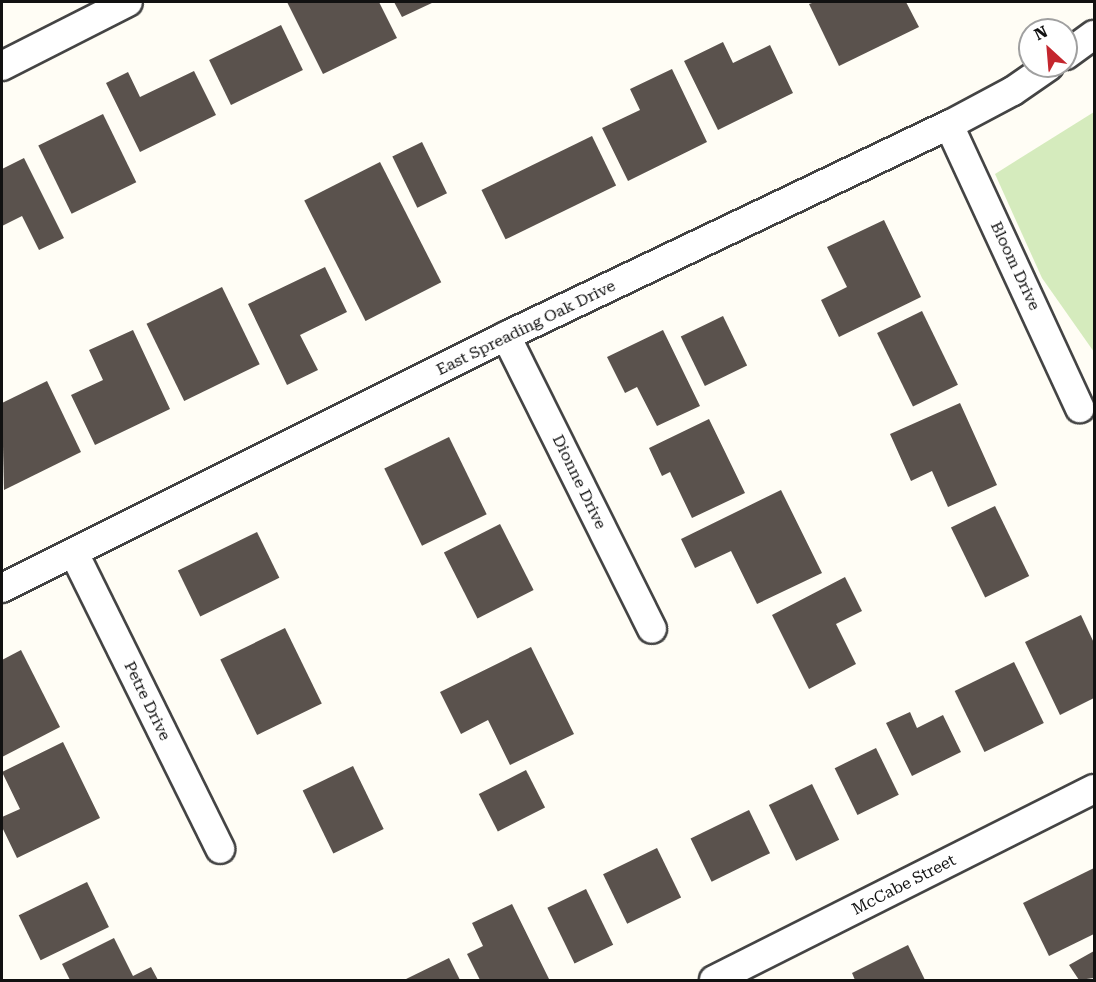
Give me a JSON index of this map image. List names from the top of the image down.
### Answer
{
  "streets": {
    "street": [
      "Bloom Drive",
      "East Spreading Oak Drive",
      "Dionne Drive",
      "Petre Drive",
      "McCabe Street"
    ]
  },
  "crossings": [
    ["Bloom Drive", "East Spreading Oak Drive"],
    ["East Spreading Oak Drive", "Dionne Drive"],
    ["East Spreading Oak Drive", "Petre Drive"]
  ],
  "north": "top left"
}
